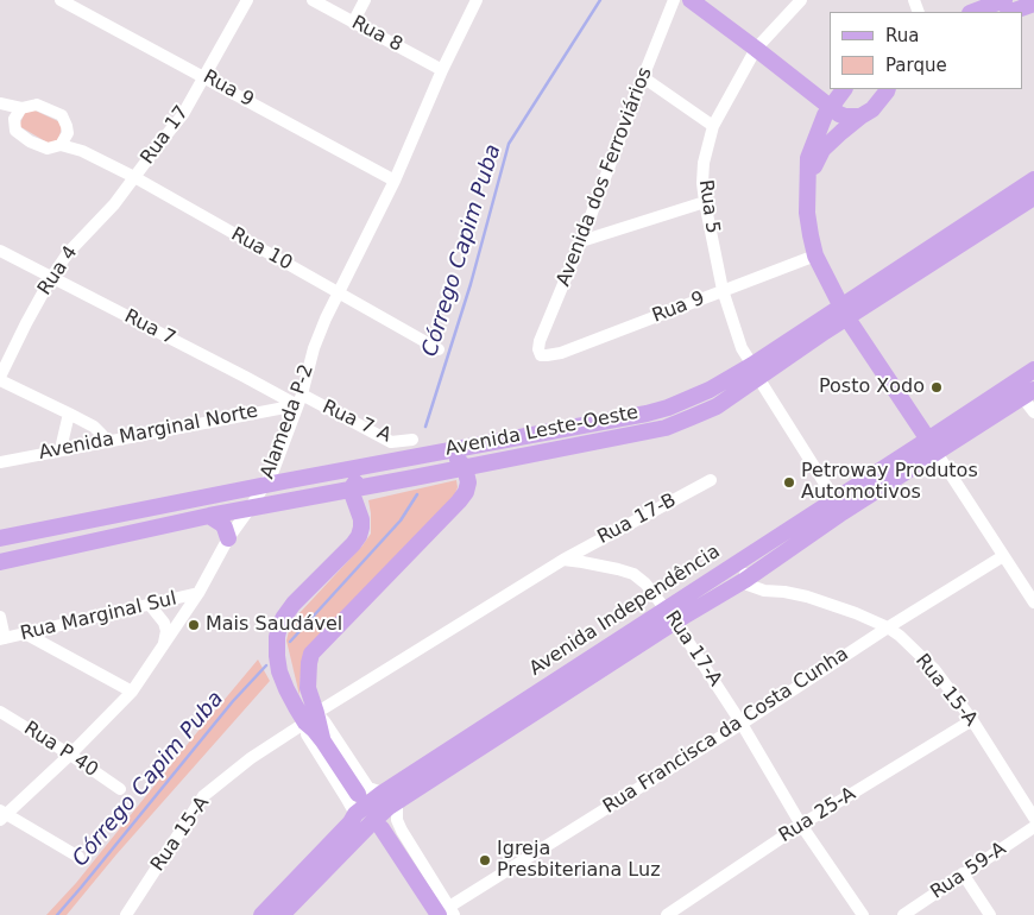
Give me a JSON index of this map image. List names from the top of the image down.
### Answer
{
  "streets": {
    "main road": ["Avenida Leste-Oeste", "Avenida Independência"],
    "street": [
      "Rua 8",
      "Rua 9",
      "Rua 17",
      "Avenida dos Ferroviários",
      "Rua 5",
      "Rua 10",
      "Rua 4",
      "Rua 7",
      "Alameda P-2",
      "Rua 7 A",
      "Avenida Marginal Norte",
      "Rua 17-B",
      "Rua Marginal Sul",
      "Rua 17-A",
      "Rua 15-A",
      "Rua Francisca da Costa Cunha",
      "Rua P 40",
      "Rua 25-A",
      "Rua 59-A"
    ]
  },
  "crossings": [
    ["Rua 8", "Alameda P-2"],
    ["Rua 9", "Rua 17"],
    ["Rua 9", "Avenida dos Ferroviários"],
    ["Rua 9", "Rua 5"],
    ["Rua 9", "Alameda P-2"],
    ["Rua 17", "Rua 10"],
    ["Rua 17", "Rua 4"],
    ["Rua 5", "Avenida Leste-Oeste"],
    ["Rua 5", "Avenida Independência"],
    ["Rua 10", "Rua 4"],
    ["Rua 10", "Alameda P-2"],
    ["Rua 4", "Rua 7"],
    ["Rua 7", "Alameda P-2"],
    ["Rua 7", "Rua 7 A"],
    ["Rua 7", "Avenida Marginal Norte"],
    ["Alameda P-2", "Rua 7 A"],
    ["Alameda P-2", "Avenida Leste-Oeste"],
    ["Alameda P-2", "Avenida Marginal Norte"],
    ["Alameda P-2", "Rua Marginal Sul"],
    ["Alameda P-2", "Rua P 40"],
    ["Rua 7 A", "Avenida Marginal Norte"],
    ["Rua 17-B", "Rua 17-A"],
    ["Avenida Independência", "Rua 17-A"],
    ["Avenida Independência", "Rua 15-A"],
    ["Rua 17-A", "Rua Francisca da Costa Cunha"],
    ["Rua 17-A", "Rua 25-A"],
    ["Rua 15-A", "Rua Francisca da Costa Cunha"],
    ["Rua 15-A", "Rua 25-A"]
  ],
  "water": ["Córrego Capim Puba"],
  "places": [
    "Posto Xodo",
    "Petroway Produtos Automotivos",
    "Mais Saudável",
    "Igreja Presbiteriana Luz"
  ],
  "legend": ["Rua", "Parque"]
}
